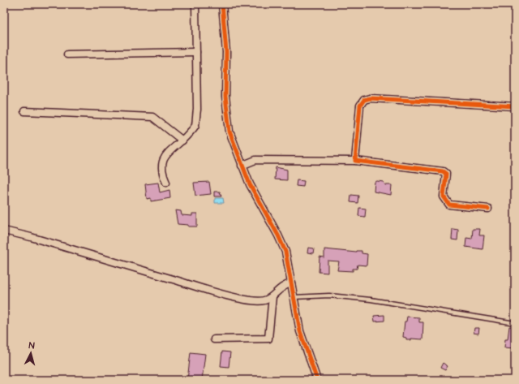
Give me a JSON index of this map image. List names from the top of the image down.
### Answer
{
  "north": "top"
}
